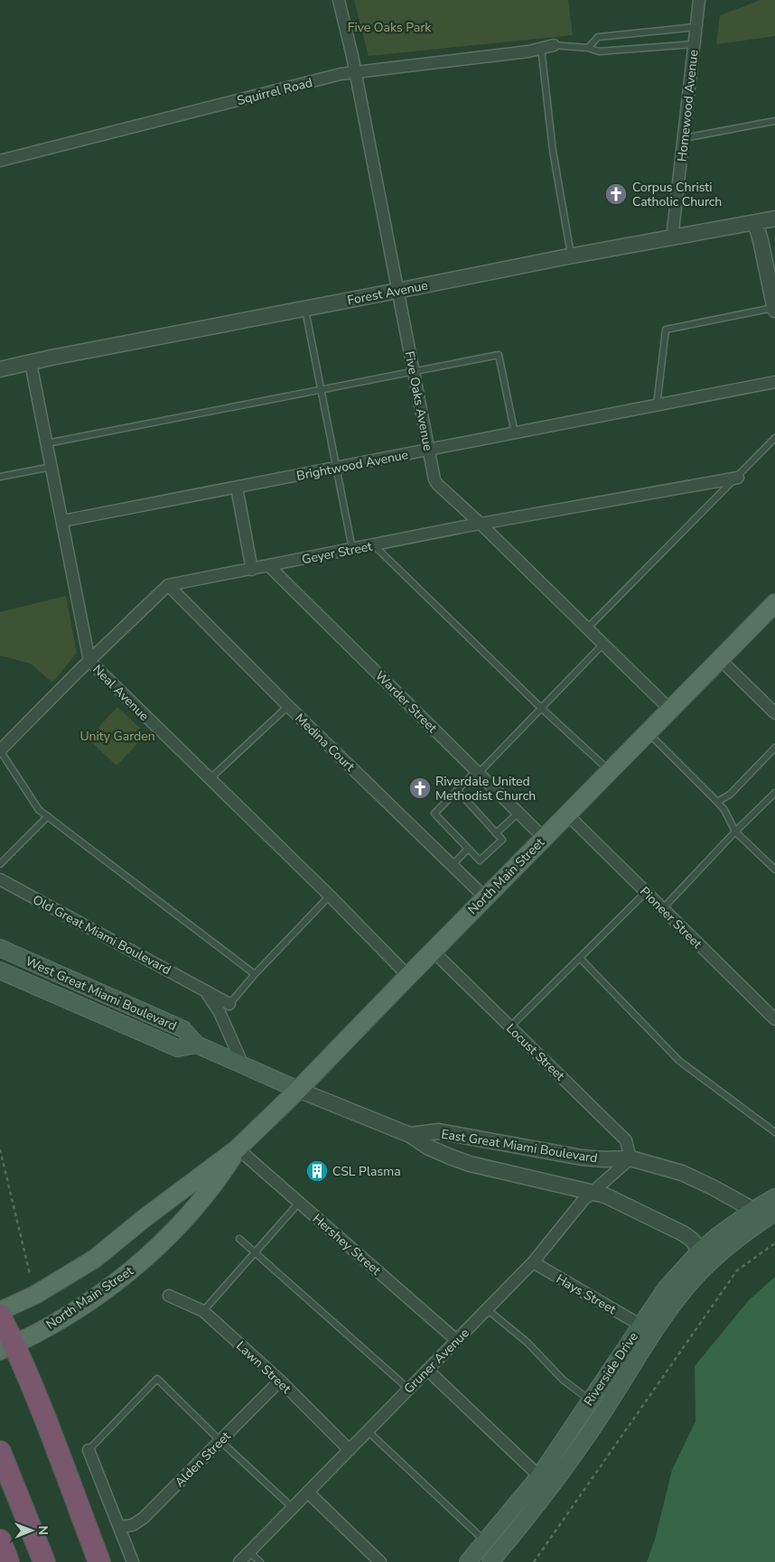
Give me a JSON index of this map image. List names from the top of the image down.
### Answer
{
  "streets": {
    "main road": ["North Main Street", "West Great Miami Boulevard", "Riverside Drive"],
    "street": [
      "Squirrel Road",
      "Homewood Avenue",
      "Forest Avenue",
      "Five Oaks Avenue",
      "Brightwood Avenue",
      "Geyer Street",
      "Neal Avenue",
      "Warder Street",
      "Medina Court",
      "Pioneer Street",
      "Old Great Miami Boulevard",
      "Locust Street",
      "East Great Miami Boulevard",
      "Hershey Street",
      "Hays Street",
      "Gruner Avenue",
      "Lawn Street",
      "Alden Street"
    ]
  },
  "crossings": [
    ["Squirrel Road", "Five Oaks Avenue"],
    ["Homewood Avenue", "Forest Avenue"],
    ["Forest Avenue", "Five Oaks Avenue"],
    ["Forest Avenue", "Neal Avenue"],
    ["Five Oaks Avenue", "Brightwood Avenue"],
    ["Five Oaks Avenue", "Geyer Street"],
    ["Five Oaks Avenue", "North Main Street"],
    ["Brightwood Avenue", "Neal Avenue"],
    ["Geyer Street", "Warder Street"],
    ["Geyer Street", "Medina Court"],
    ["Neal Avenue", "North Main Street"],
    ["Warder Street", "North Main Street"],
    ["Medina Court", "North Main Street"],
    ["North Main Street", "Pioneer Street"],
    ["North Main Street", "West Great Miami Boulevard"],
    ["North Main Street", "Locust Street"],
    ["North Main Street", "East Great Miami Boulevard"],
    ["North Main Street", "Hershey Street"],
    ["Old Great Miami Boulevard", "West Great Miami Boulevard"],
    ["West Great Miami Boulevard", "East Great Miami Boulevard"],
    ["Locust Street", "East Great Miami Boulevard"],
    ["Locust Street", "Gruner Avenue"],
    ["East Great Miami Boulevard", "Gruner Avenue"],
    ["East Great Miami Boulevard", "Riverside Drive"],
    ["Hershey Street", "Gruner Avenue"],
    ["Hays Street", "Gruner Avenue"],
    ["Hays Street", "Riverside Drive"],
    ["Gruner Avenue", "Lawn Street"],
    ["Lawn Street", "Alden Street"]
  ],
  "parks": ["Five Oaks Park", "Unity Garden"],
  "places": {
    "church": ["Corpus Christi Catholic Church", "Riverdale United Methodist Church"],
    "building": ["CSL Plasma"]
  },
  "north": "right"
}
